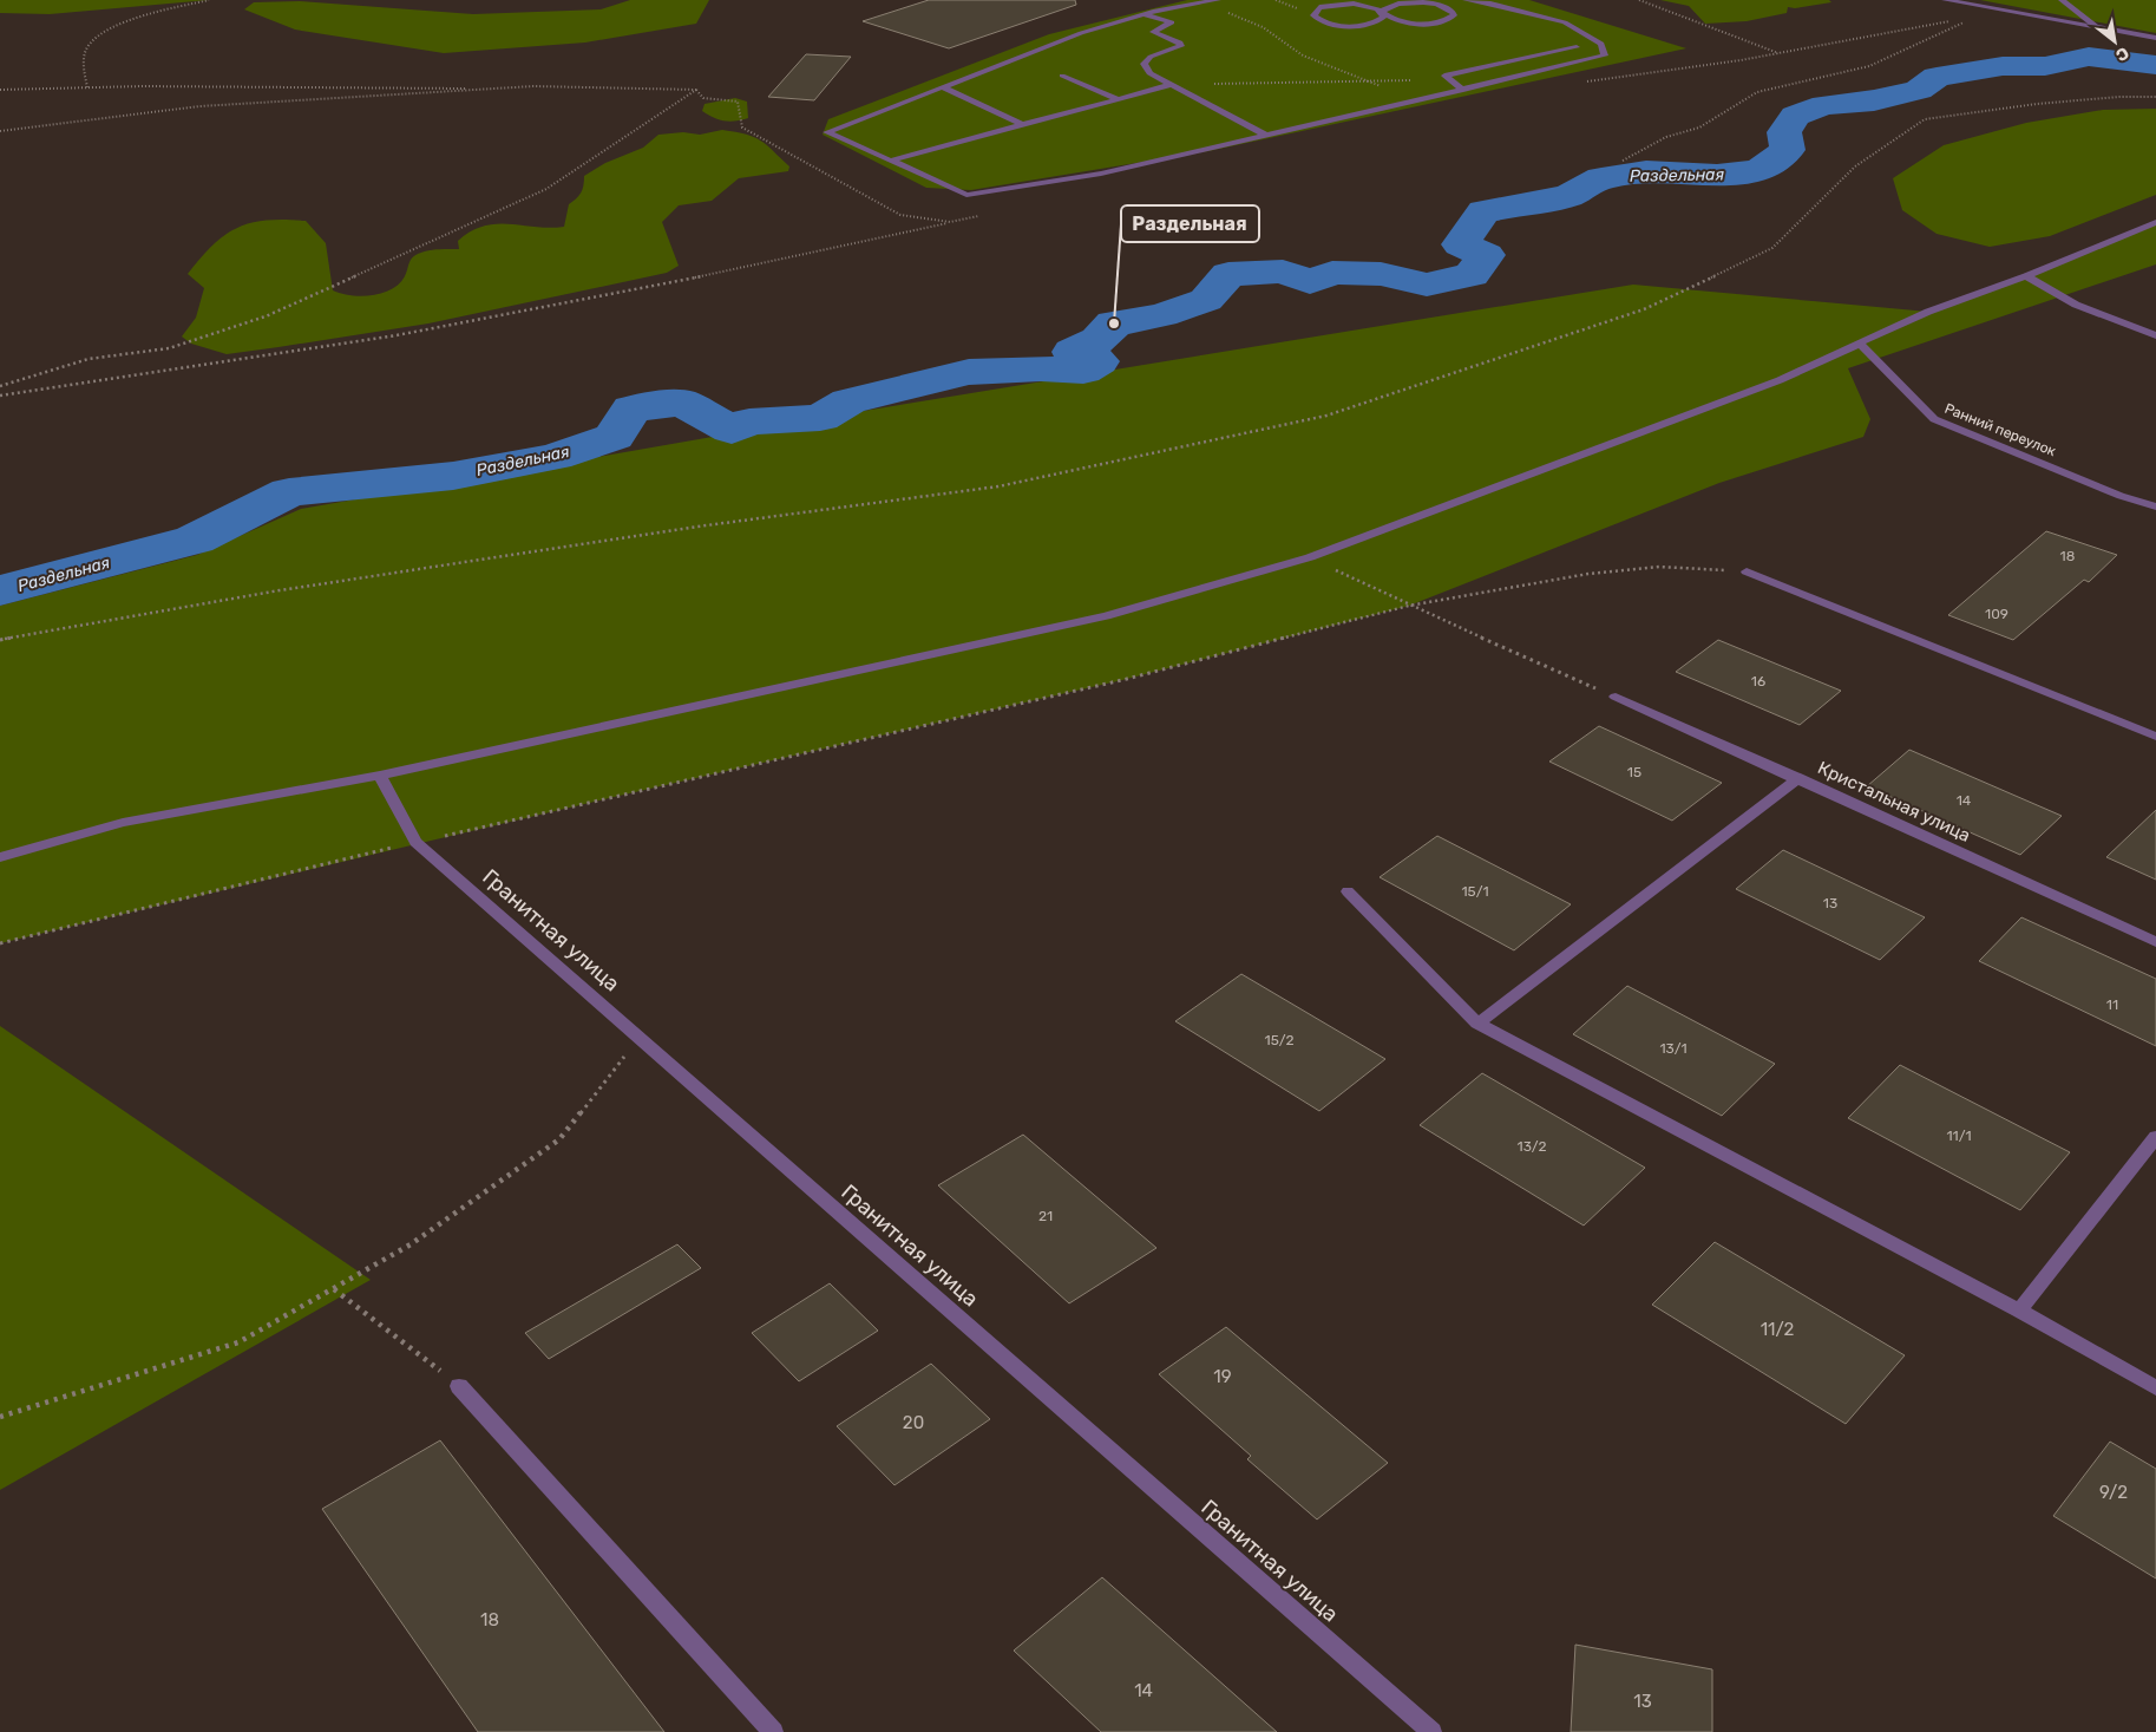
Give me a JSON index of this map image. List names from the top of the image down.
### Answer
{
  "streets": {
    "street": ["Ранний переулок", "Кристальная улица", "Гранитная улица"]
  },
  "water": ["Раздельная"],
  "places": ["Раздельная"],
  "house_numbers": [
    "18",
    "109",
    "16",
    "15",
    "14",
    "15/1",
    "13",
    "11",
    "15/2",
    "13/1",
    "11/1",
    "13/2",
    "21",
    "11/2",
    "19",
    "20",
    "9/2",
    "18",
    "14",
    "13"
  ],
  "north": "bottom right"
}
